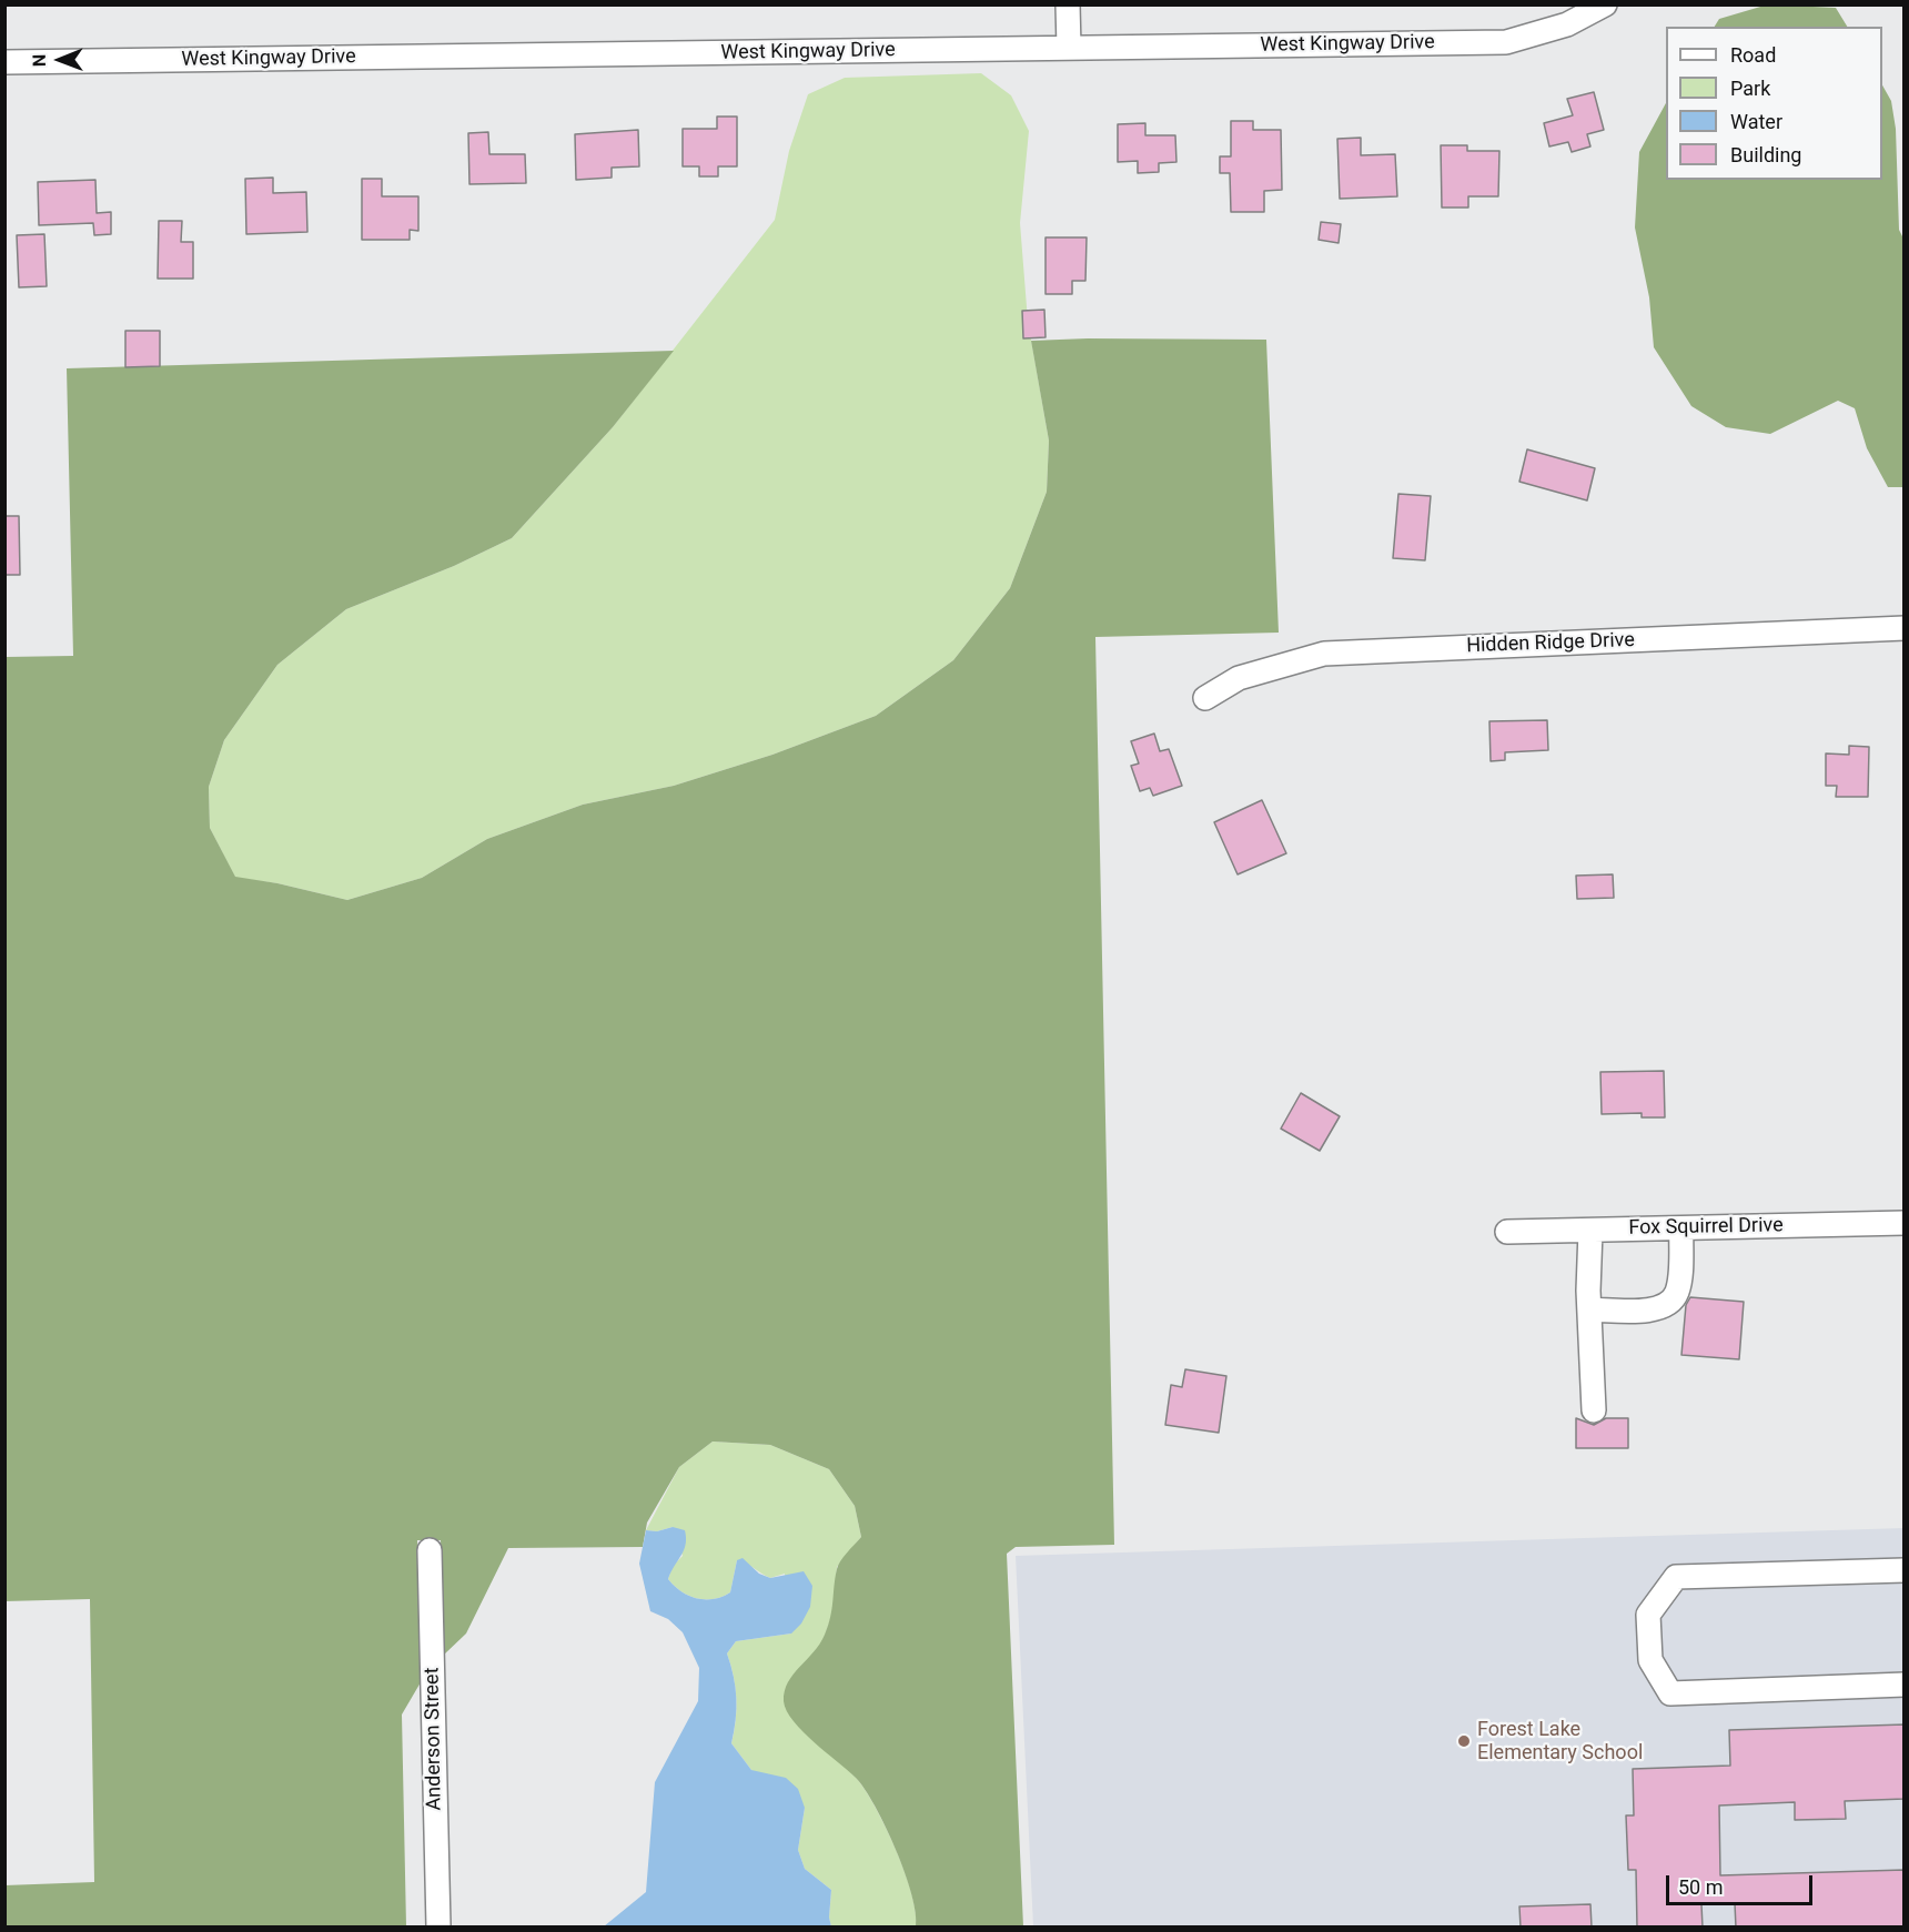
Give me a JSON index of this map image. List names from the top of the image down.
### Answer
{
  "streets": {
    "street": [
      "West Kingway Drive",
      "Hidden Ridge Drive",
      "Fox Squirrel Drive",
      "Anderson Street"
    ]
  },
  "places": ["Forest Lake Elementary School"],
  "legend": [
    "Road",
    "Park",
    "Water",
    "Building"
  ],
  "scale_bar": "50 m",
  "north": "left"
}
